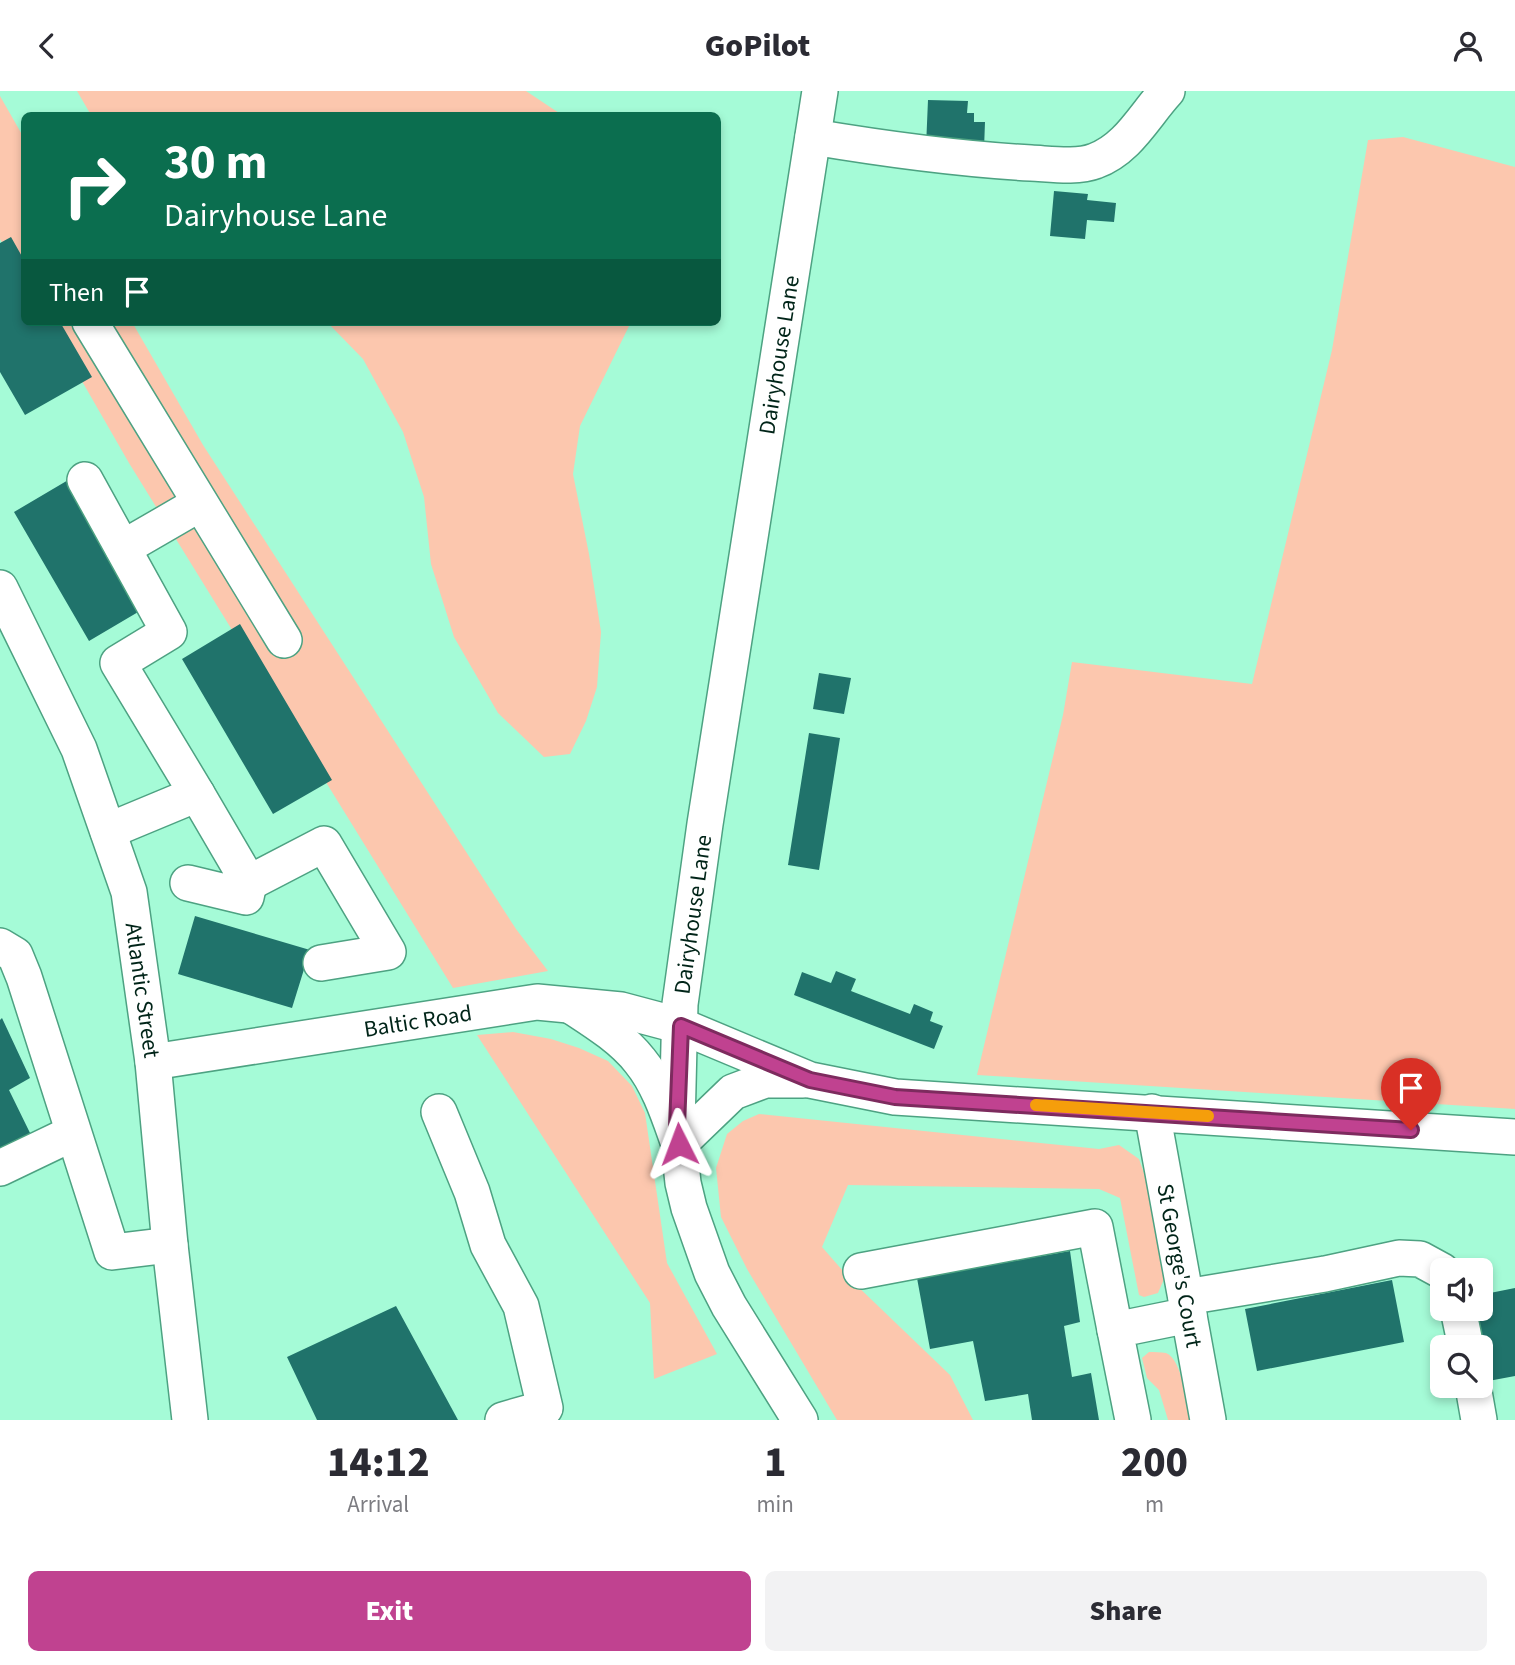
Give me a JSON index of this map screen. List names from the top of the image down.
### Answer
{
  "streets": {
    "street": [
      "Dairyhouse Lane",
      "Atlantic Street",
      "Baltic Road",
      "St George's Court"
    ]
  },
  "crossings": [
    ["Dairyhouse Lane", "Baltic Road"],
    ["Dairyhouse Lane", "St George's Court"],
    ["Atlantic Street", "Baltic Road"]
  ],
  "page": {
    "header": "GoPilot",
    "turn": ["30 m", "Dairyhouse Lane"],
    "then": "Then",
    "eta": [
      "14:12",
      "Arrival",
      "1",
      "min",
      "200",
      "m"
    ],
    "buttons": ["Exit", "Share"]
  }
}
